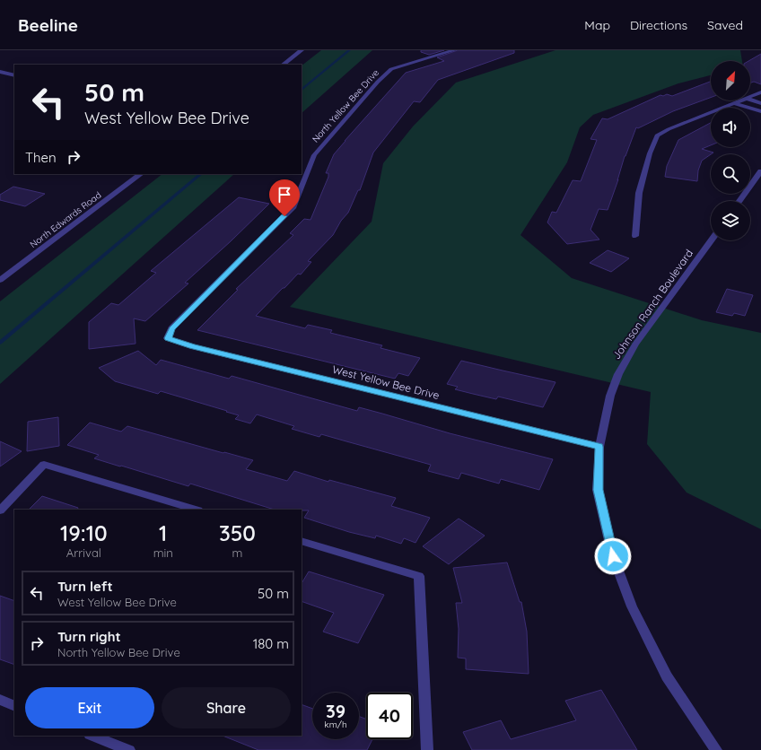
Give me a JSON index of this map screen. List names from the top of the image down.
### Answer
{
  "streets": {
    "street": [
      "North Yellow Bee Drive",
      "North Edwards Road",
      "Johnson Ranch Boulevard",
      "West Yellow Bee Drive"
    ]
  },
  "crossings": [
    ["North Yellow Bee Drive", "West Yellow Bee Drive"],
    ["Johnson Ranch Boulevard", "West Yellow Bee Drive"]
  ],
  "north": "top right",
  "page": {
    "header": "Beeline",
    "nav": ["Map", "Directions", "Saved"],
    "turn": ["50 m", "West Yellow Bee Drive"],
    "then": "Then",
    "eta": [
      "19:10",
      "Arrival",
      "1",
      "min",
      "350",
      "m"
    ],
    "list": [
      {
        "name": "Turn left",
        "note": "West Yellow Bee Drive",
        "value": "50 m"
      },
      {
        "name": "Turn right",
        "note": "North Yellow Bee Drive",
        "value": "180 m"
      }
    ],
    "buttons": ["Exit", "Share"],
    "speed": "39 km/h",
    "limit": "40"
  }
}
